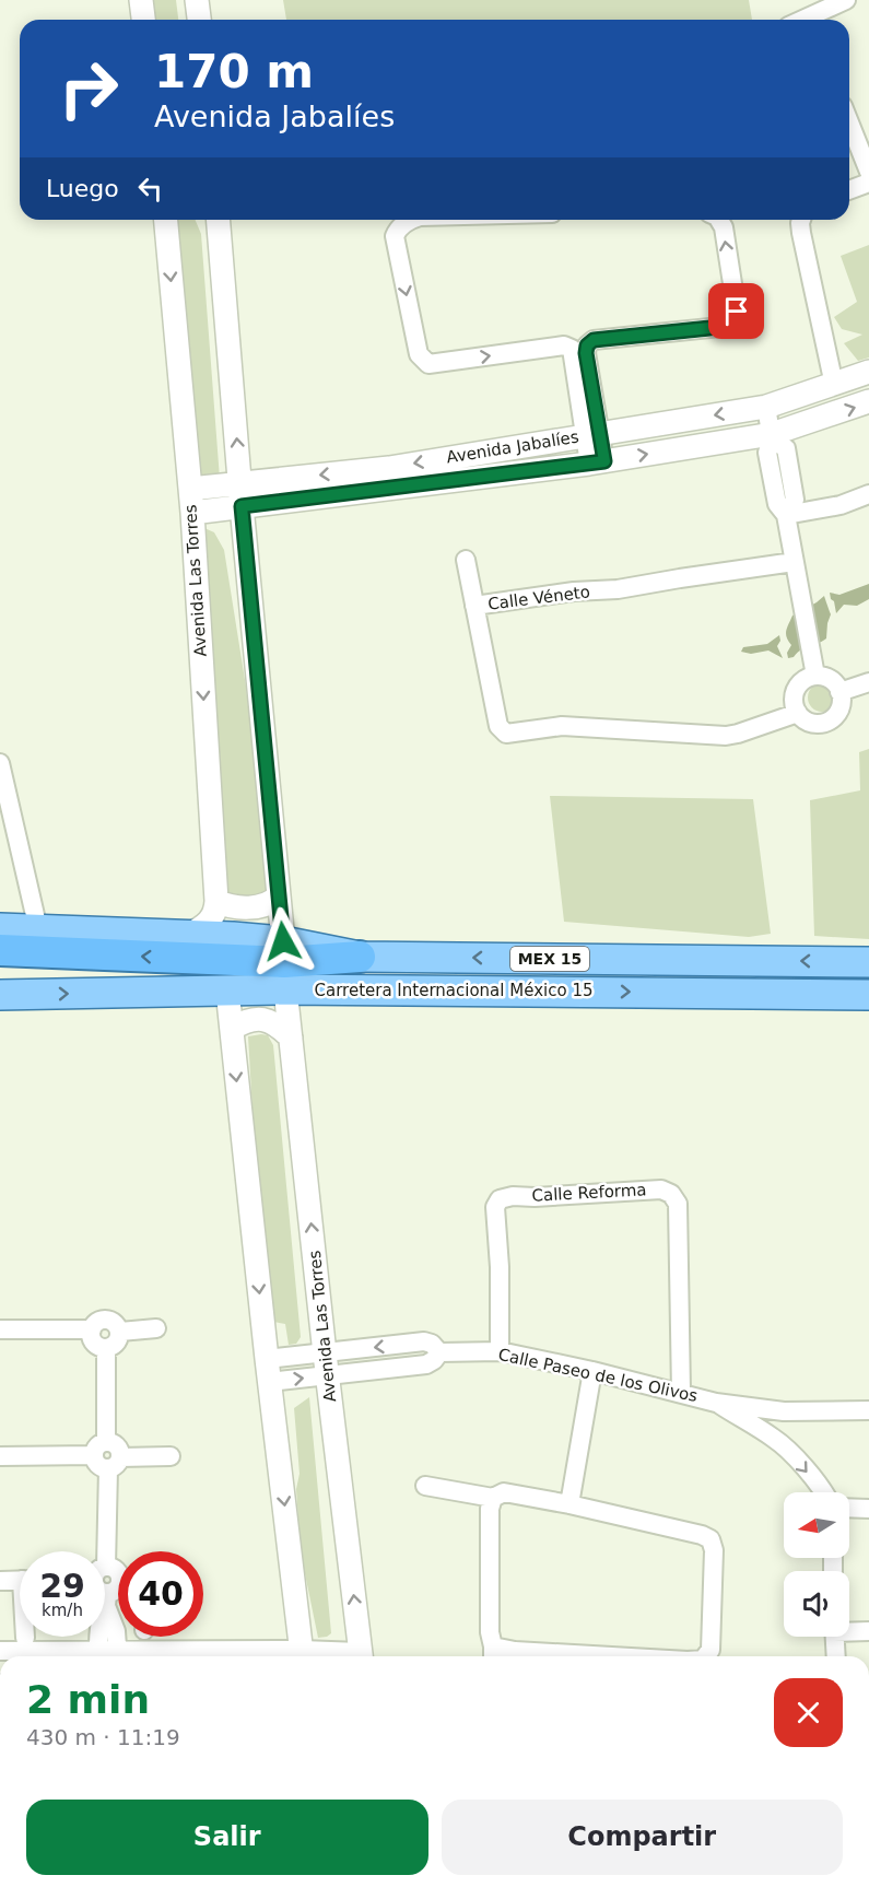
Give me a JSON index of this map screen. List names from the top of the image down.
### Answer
{
  "streets": {
    "highway": ["MEX 15"],
    "main road": ["Carretera Internacional México 15"],
    "street": [
      "Avenida Jabalíes",
      "Avenida Las Torres",
      "Calle Véneto",
      "Calle Reforma",
      "Calle Paseo de los Olivos"
    ]
  },
  "crossings": [
    ["Avenida Jabalíes", "Avenida Las Torres"],
    ["Avenida Las Torres", "Carretera Internacional México 15"],
    ["Avenida Las Torres", "Calle Paseo de los Olivos"],
    ["MEX 15", "Carretera Internacional México 15"],
    ["Calle Reforma", "Calle Paseo de los Olivos"]
  ],
  "north": "left",
  "page": {
    "turn": ["170 m", "Avenida Jabalíes"],
    "then": "Luego",
    "speed": "29 km/h",
    "limit": "40",
    "heading": ["2 min", "430 m · 11:19"],
    "buttons": ["Salir", "Compartir"]
  }
}
